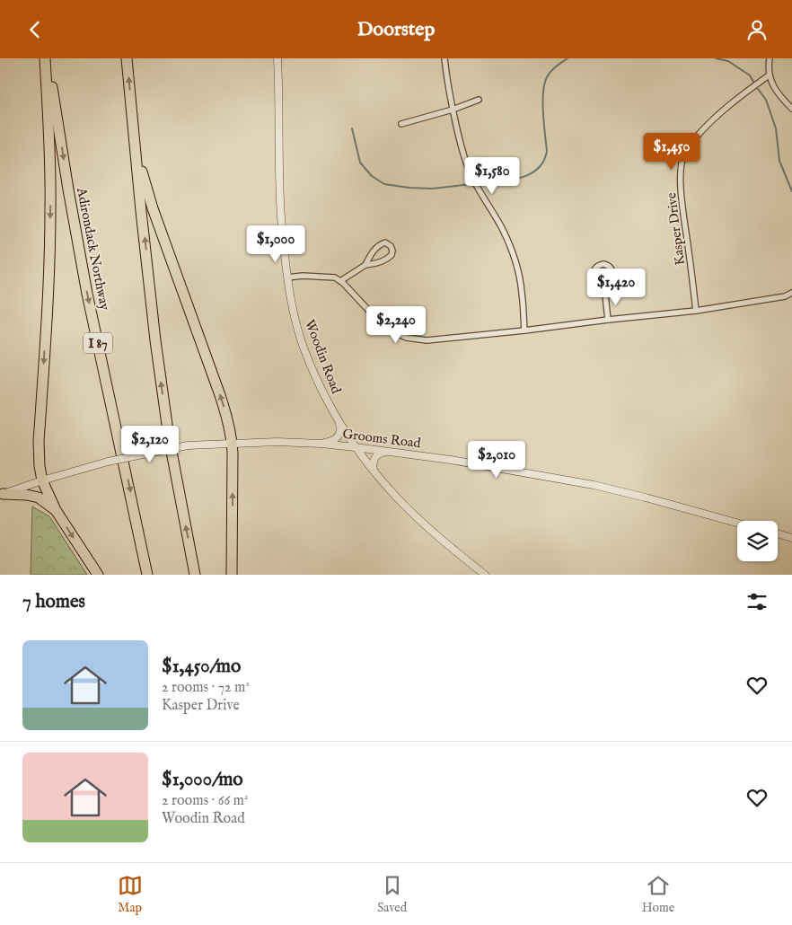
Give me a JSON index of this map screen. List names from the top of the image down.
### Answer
{
  "streets": {
    "highway": ["Adirondack Northway", "I 87"],
    "street": ["Kasper Drive", "Woodin Road", "Grooms Road"]
  },
  "crossings": [
    ["Woodin Road", "Grooms Road"]
  ],
  "page": {
    "header": "Doorstep",
    "price": [
      "$1,450",
      "$1,580",
      "$1,000",
      "$1,420",
      "$2,240",
      "$2,120",
      "$2,010"
    ],
    "heading": "7 homes",
    "list": [
      {
        "name": "$1,450/mo",
        "note": "2 rooms · 72 m² · Kasper Drive"
      },
      {
        "name": "$1,000/mo",
        "note": "2 rooms · 66 m² · Woodin Road"
      }
    ],
    "tabs": ["Map", "Saved", "Home"]
  }
}
